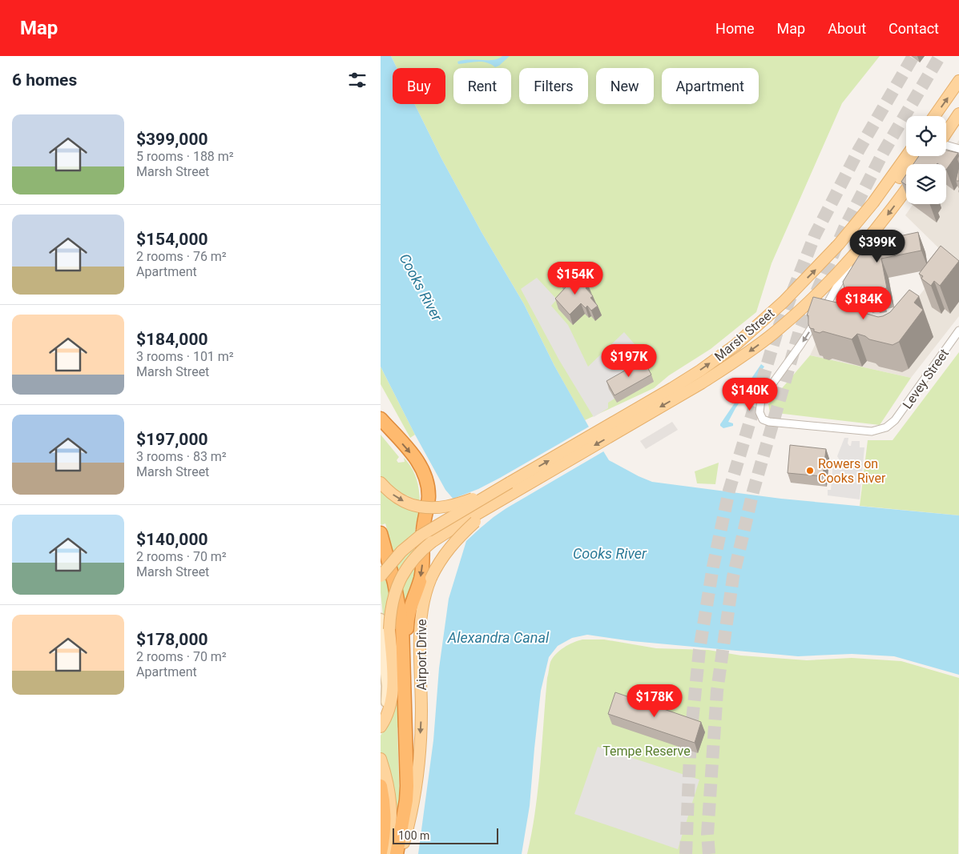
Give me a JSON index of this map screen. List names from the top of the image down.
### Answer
{
  "streets": {
    "main road": ["Marsh Street", "Airport Drive"],
    "street": ["Levey Street"]
  },
  "crossings": [
    ["Marsh Street", "Levey Street"],
    ["Marsh Street", "Airport Drive"]
  ],
  "one_way": ["Airport Drive"],
  "water": ["Cooks River", "Alexandra Canal"],
  "parks": ["Tempe Reserve"],
  "places": ["Rowers on Cooks River"],
  "scale_bar": "100 m",
  "page": {
    "header": "Map",
    "nav": [
      "Home",
      "Map",
      "About",
      "Contact"
    ],
    "heading": "6 homes",
    "chip": [
      "Buy",
      "Rent",
      "Filters",
      "New",
      "Apartment"
    ],
    "list": [
      {
        "name": "$399,000",
        "note": "5 rooms · 188 m² · Marsh Street"
      },
      {
        "name": "$154,000",
        "note": "2 rooms · 76 m² · Apartment"
      },
      {
        "name": "$184,000",
        "note": "3 rooms · 101 m² · Marsh Street"
      },
      {
        "name": "$197,000",
        "note": "3 rooms · 83 m² · Marsh Street"
      },
      {
        "name": "$140,000",
        "note": "2 rooms · 70 m² · Marsh Street"
      },
      {
        "name": "$178,000",
        "note": "2 rooms · 70 m² · Apartment"
      }
    ],
    "price": [
      "$399K",
      "$154K",
      "$184K",
      "$197K",
      "$140K",
      "$178K"
    ],
    "scale": "100 m"
  }
}
